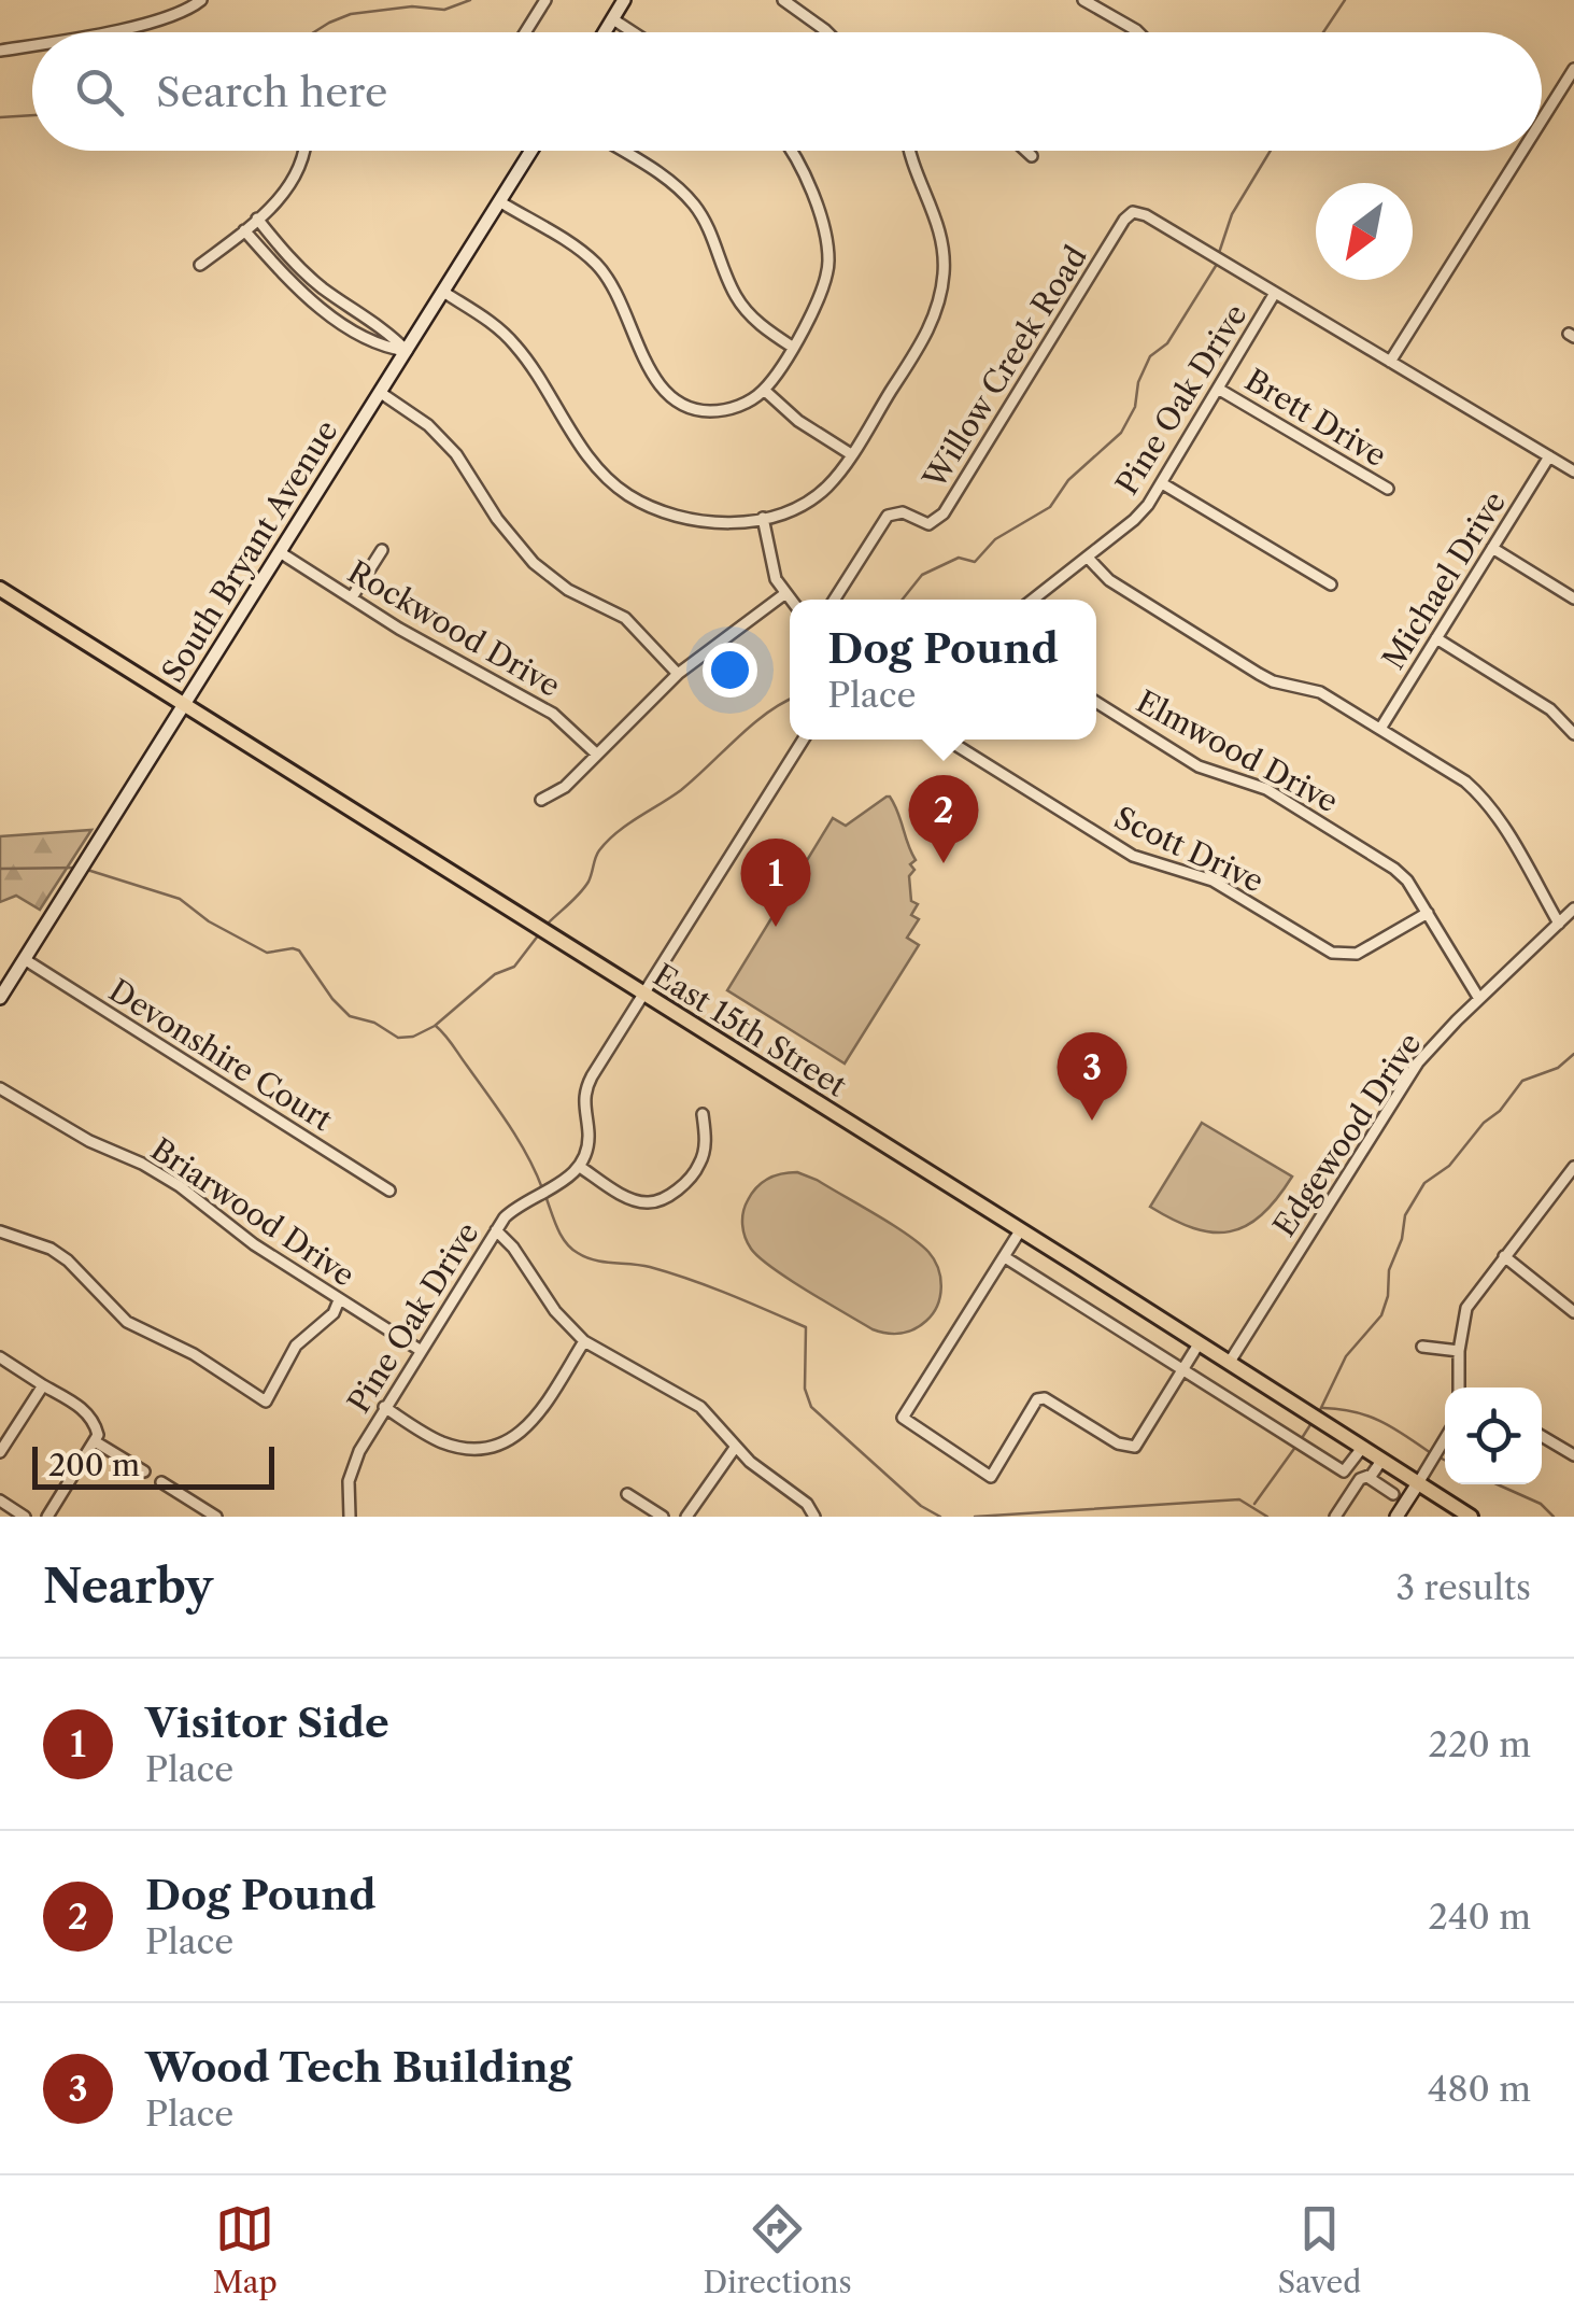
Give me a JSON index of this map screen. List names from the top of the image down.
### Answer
{
  "streets": {
    "main road": ["East 15th Street"],
    "street": [
      "Willow Creek Road",
      "Pine Oak Drive",
      "Brett Drive",
      "South Bryant Avenue",
      "Michael Drive",
      "Rockwood Drive",
      "Elmwood Drive",
      "Scott Drive",
      "Devonshire Court",
      "Edgewood Drive",
      "Briarwood Drive"
    ]
  },
  "crossings": [
    ["Willow Creek Road", "Pine Oak Drive"],
    ["Pine Oak Drive", "Brett Drive"],
    ["Pine Oak Drive", "Briarwood Drive"],
    ["South Bryant Avenue", "Rockwood Drive"],
    ["South Bryant Avenue", "East 15th Street"],
    ["South Bryant Avenue", "Devonshire Court"],
    ["Elmwood Drive", "Scott Drive"],
    ["Elmwood Drive", "Edgewood Drive"],
    ["East 15th Street", "Edgewood Drive"]
  ],
  "scale_bar": "200 m",
  "north": "bottom left",
  "page": {
    "search": "Search here",
    "popup": ["Dog Pound", "Place"],
    "pins": ["2", "1", "3"],
    "scale": "200 m",
    "heading": ["Nearby", "3 results"],
    "list": [
      {
        "mark": "1",
        "name": "Visitor Side",
        "note": "Place",
        "value": "220 m"
      },
      {
        "mark": "2",
        "name": "Dog Pound",
        "note": "Place",
        "value": "240 m"
      },
      {
        "mark": "3",
        "name": "Wood Tech Building",
        "note": "Place",
        "value": "480 m"
      }
    ],
    "nav": ["Map", "Directions", "Saved"]
  }
}
